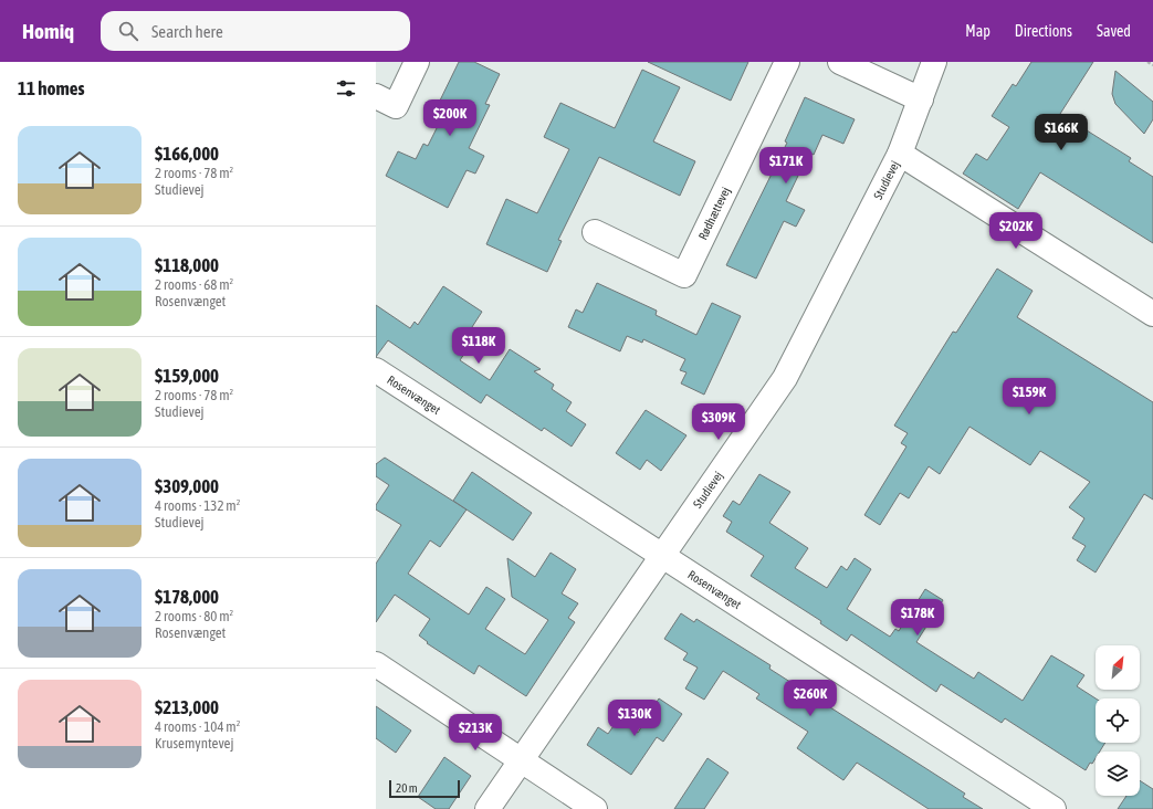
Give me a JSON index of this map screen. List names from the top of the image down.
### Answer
{
  "streets": {
    "street": ["Studievej", "Rødhættevej", "Rosenvænget"]
  },
  "crossings": [
    ["Studievej", "Rosenvænget"]
  ],
  "scale_bar": "20 m",
  "north": "top right",
  "page": {
    "header": "Homiq",
    "search": "Search here",
    "nav": ["Map", "Directions", "Saved"],
    "heading": "11 homes",
    "price": [
      "$200K",
      "$166K",
      "$171K",
      "$202K",
      "$118K",
      "$159K",
      "$309K",
      "$178K",
      "$260K",
      "$130K",
      "$213K"
    ],
    "list": [
      {
        "name": "$166,000",
        "note": "2 rooms · 78 m² · Studievej"
      },
      {
        "name": "$118,000",
        "note": "2 rooms · 68 m² · Rosenvænget"
      },
      {
        "name": "$159,000",
        "note": "2 rooms · 78 m² · Studievej"
      },
      {
        "name": "$309,000",
        "note": "4 rooms · 132 m² · Studievej"
      },
      {
        "name": "$178,000",
        "note": "2 rooms · 80 m² · Rosenvænget"
      },
      {
        "name": "$213,000",
        "note": "4 rooms · 104 m² · Krusemyntevej"
      }
    ],
    "scale": "20 m"
  }
}
